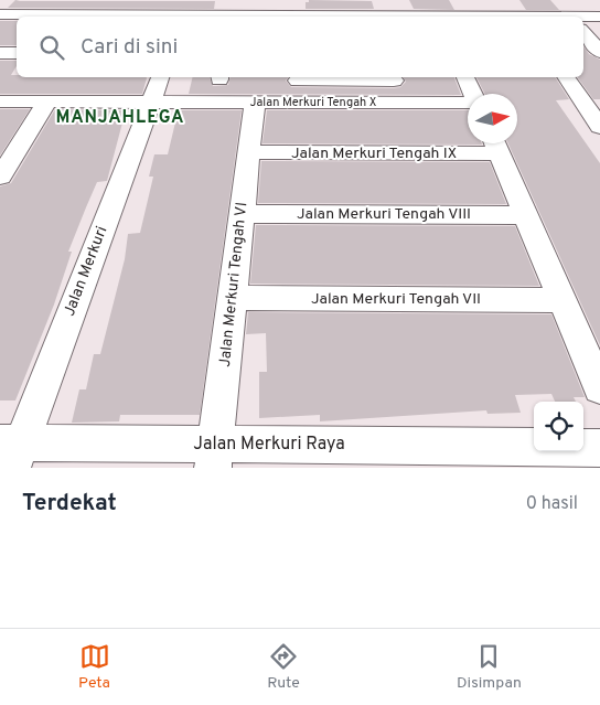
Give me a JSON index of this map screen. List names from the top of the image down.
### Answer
{
  "streets": {
    "street": [
      "Jalan Merkuri Tengah X",
      "Jalan Merkuri Tengah IX",
      "Jalan Merkuri Tengah VIII",
      "Jalan Merkuri",
      "Jalan Merkuri Tengah VI",
      "Jalan Merkuri Tengah VII",
      "Jalan Merkuri Raya"
    ]
  },
  "crossings": [
    ["Jalan Merkuri Tengah X", "Jalan Merkuri"],
    ["Jalan Merkuri Tengah X", "Jalan Merkuri Tengah VI"],
    ["Jalan Merkuri Tengah IX", "Jalan Merkuri Tengah VI"],
    ["Jalan Merkuri Tengah VIII", "Jalan Merkuri Tengah VI"],
    ["Jalan Merkuri", "Jalan Merkuri Raya"],
    ["Jalan Merkuri Tengah VI", "Jalan Merkuri Tengah VII"],
    ["Jalan Merkuri Tengah VI", "Jalan Merkuri Raya"]
  ],
  "districts": ["MANJAHLEGA"],
  "north": "right",
  "page": {
    "search": "Cari di sini",
    "heading": ["Terdekat", "0 hasil"],
    "nav": ["Peta", "Rute", "Disimpan"]
  }
}
